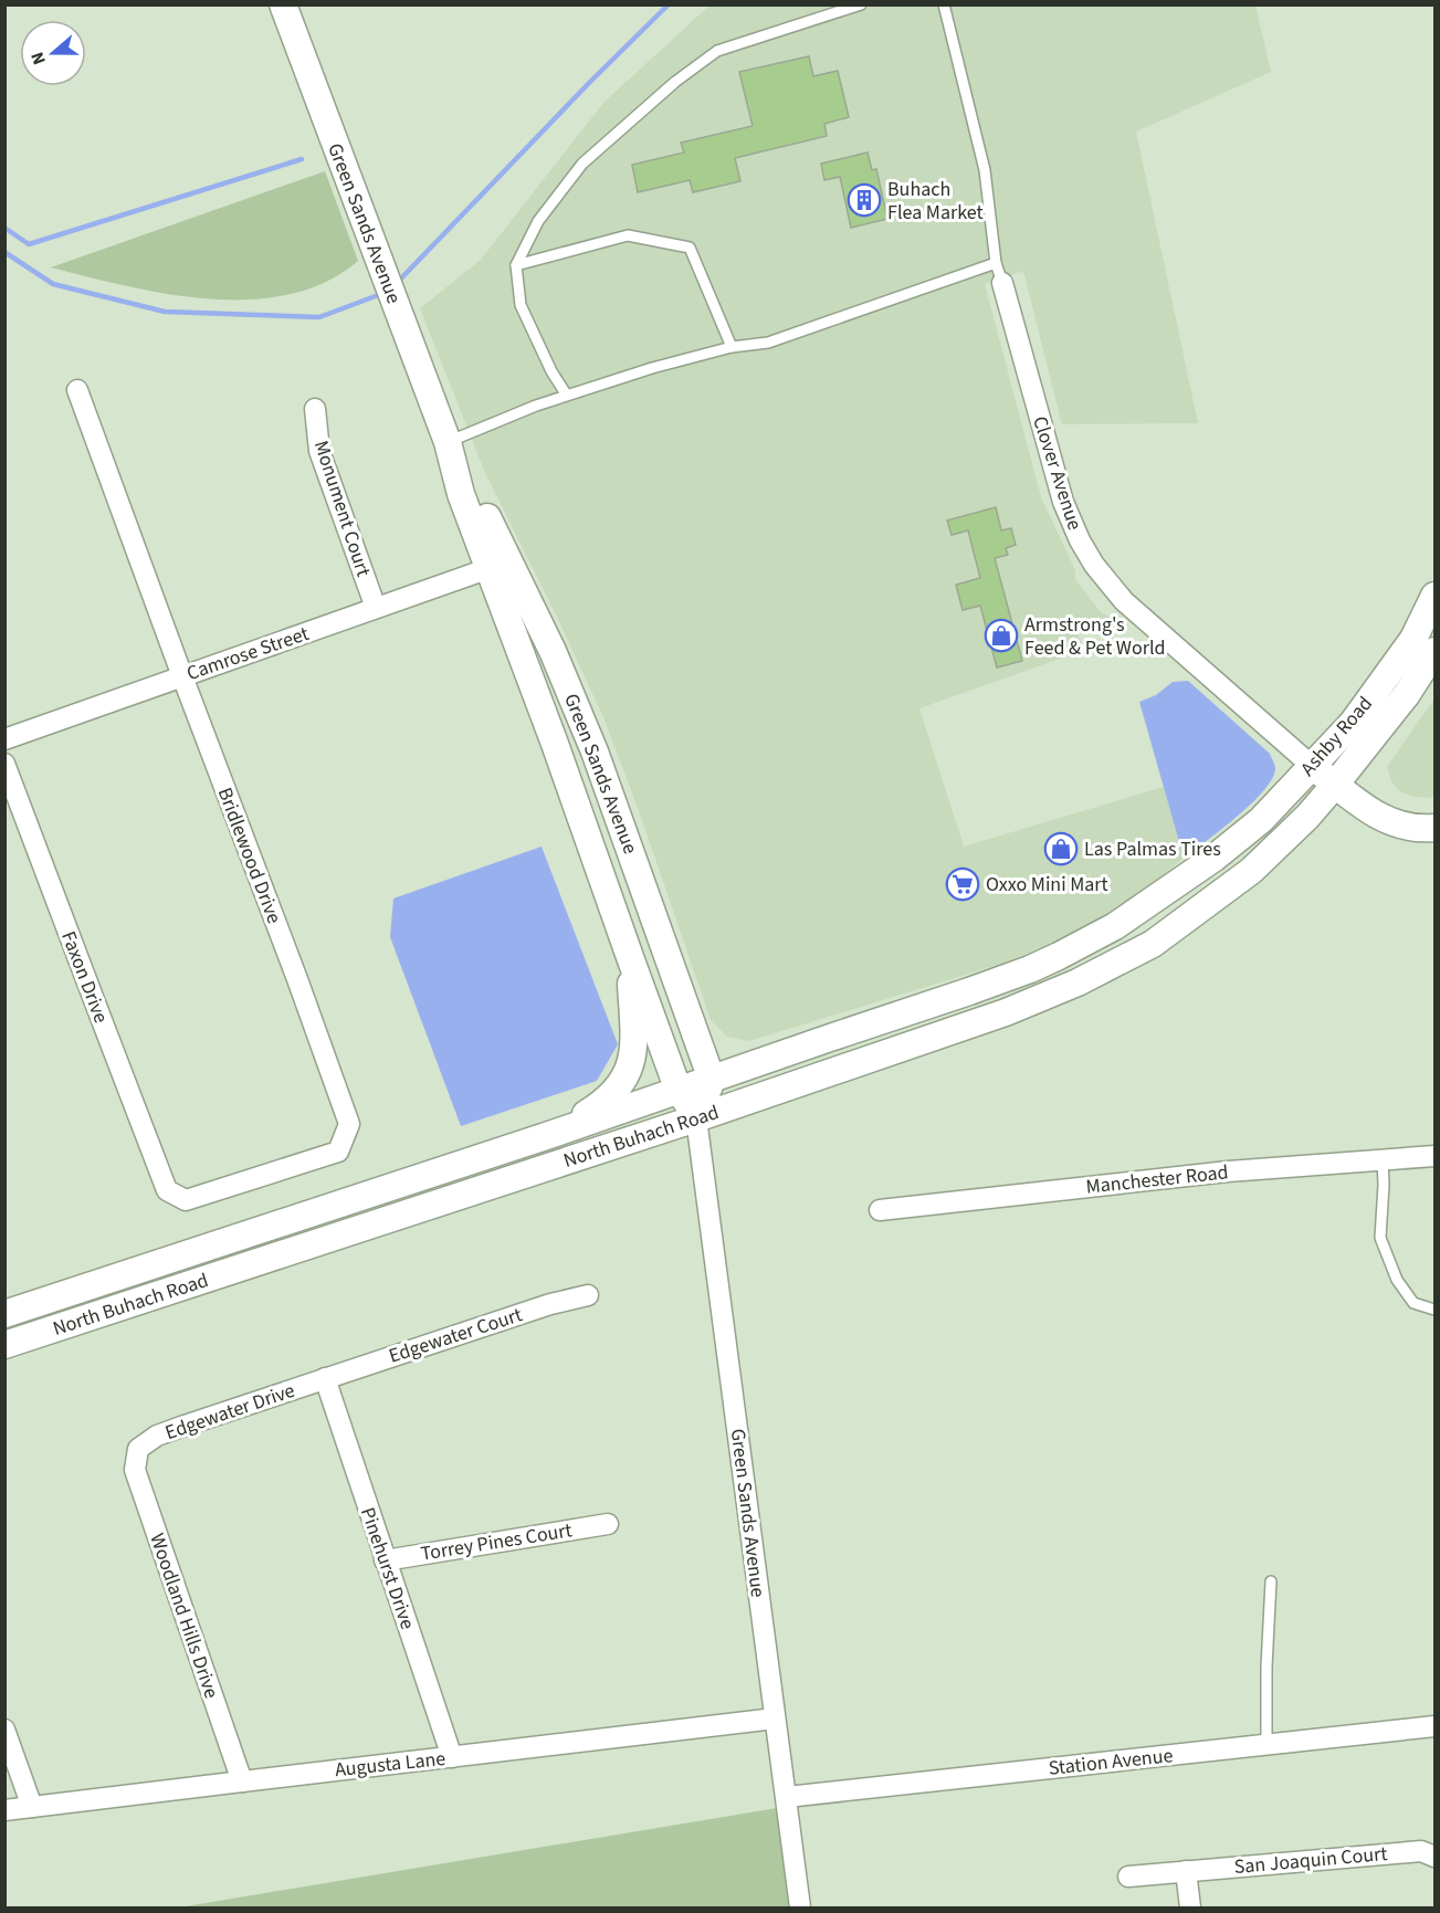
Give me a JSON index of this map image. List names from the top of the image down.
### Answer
{
  "streets": {
    "main road": ["Green Sands Avenue", "Ashby Road", "North Buhach Road"],
    "street": [
      "Clover Avenue",
      "Monument Court",
      "Camrose Street",
      "Bridlewood Drive",
      "Faxon Drive",
      "Manchester Road",
      "Edgewater Court",
      "Edgewater Drive",
      "Torrey Pines Court",
      "Pinehurst Drive",
      "Woodland Hills Drive",
      "Station Avenue",
      "Augusta Lane",
      "San Joaquin Court"
    ]
  },
  "crossings": [
    ["Green Sands Avenue", "Camrose Street"],
    ["Green Sands Avenue", "North Buhach Road"],
    ["Green Sands Avenue", "Station Avenue"],
    ["Green Sands Avenue", "Augusta Lane"],
    ["Clover Avenue", "Ashby Road"],
    ["Monument Court", "Camrose Street"],
    ["Camrose Street", "Bridlewood Drive"],
    ["Ashby Road", "North Buhach Road"],
    ["Bridlewood Drive", "Faxon Drive"],
    ["Edgewater Court", "Edgewater Drive"],
    ["Edgewater Court", "Pinehurst Drive"],
    ["Edgewater Drive", "Pinehurst Drive"],
    ["Edgewater Drive", "Woodland Hills Drive"],
    ["Torrey Pines Court", "Pinehurst Drive"],
    ["Pinehurst Drive", "Augusta Lane"],
    ["Woodland Hills Drive", "Augusta Lane"]
  ],
  "places": {
    "building": ["Buhach Flea Market"],
    "shop": ["Armstrong's Feed & Pet World", "Las Palmas Tires"],
    "supermarket": ["Oxxo Mini Mart"]
  },
  "north": "left"
}
